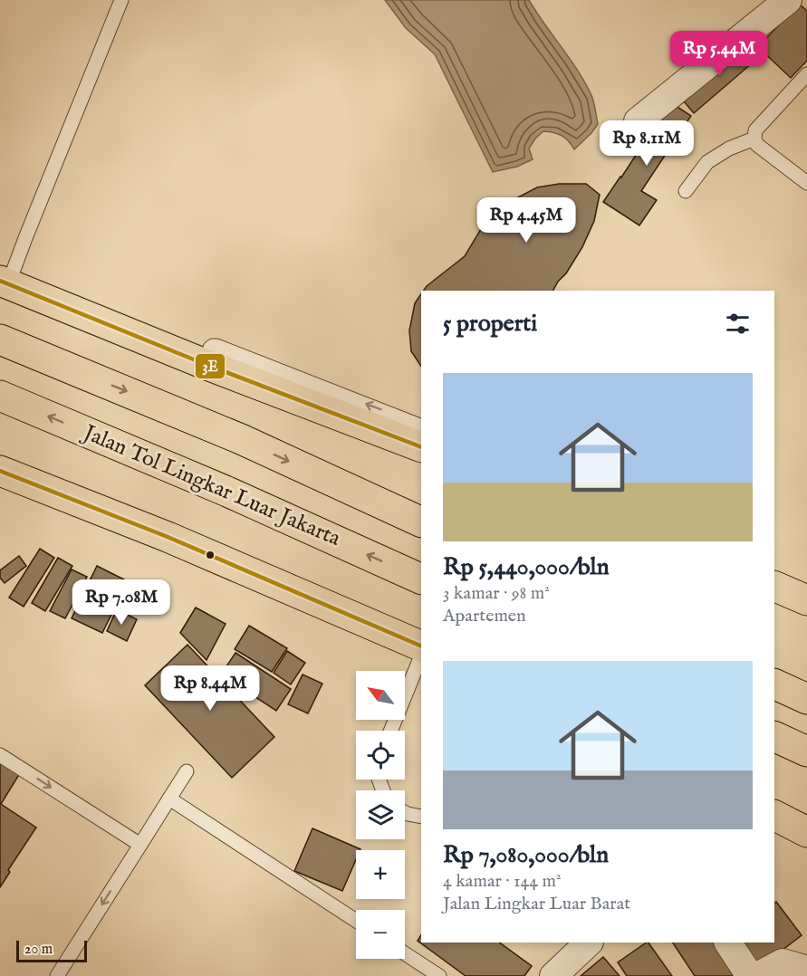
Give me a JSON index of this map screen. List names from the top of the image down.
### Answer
{
  "streets": {
    "main road": ["Jalan Tol Lingkar Luar Jakarta"]
  },
  "lines": ["transit line 3E"],
  "scale_bar": "20 m",
  "north": "top left",
  "page": {
    "price": [
      "Rp 5.44M",
      "Rp 8.11M",
      "Rp 4.45M",
      "Rp 7.08M",
      "Rp 8.44M"
    ],
    "heading": "5 properti",
    "list": [
      {
        "name": "Rp 5,440,000/bln",
        "note": "3 kamar · 98 m² · Apartemen"
      },
      {
        "name": "Rp 7,080,000/bln",
        "note": "4 kamar · 144 m² · Jalan Lingkar Luar Barat"
      }
    ],
    "map_buttons": ["+", "−"],
    "scale": "20 m"
  }
}
